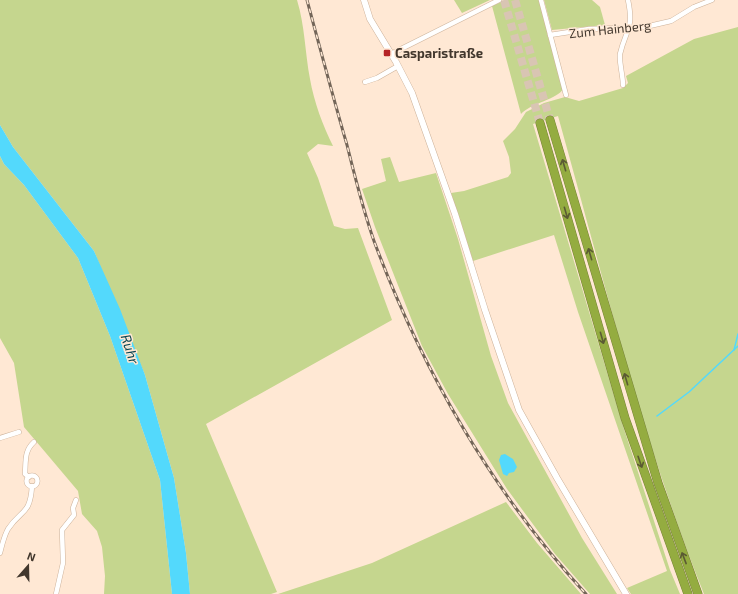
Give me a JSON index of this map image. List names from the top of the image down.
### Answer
{
  "streets": {
    "street": ["Zum Hainberg"]
  },
  "water": ["Ruhr"],
  "places": {
    "transit": ["Casparistraße"]
  },
  "north": "top"
}
